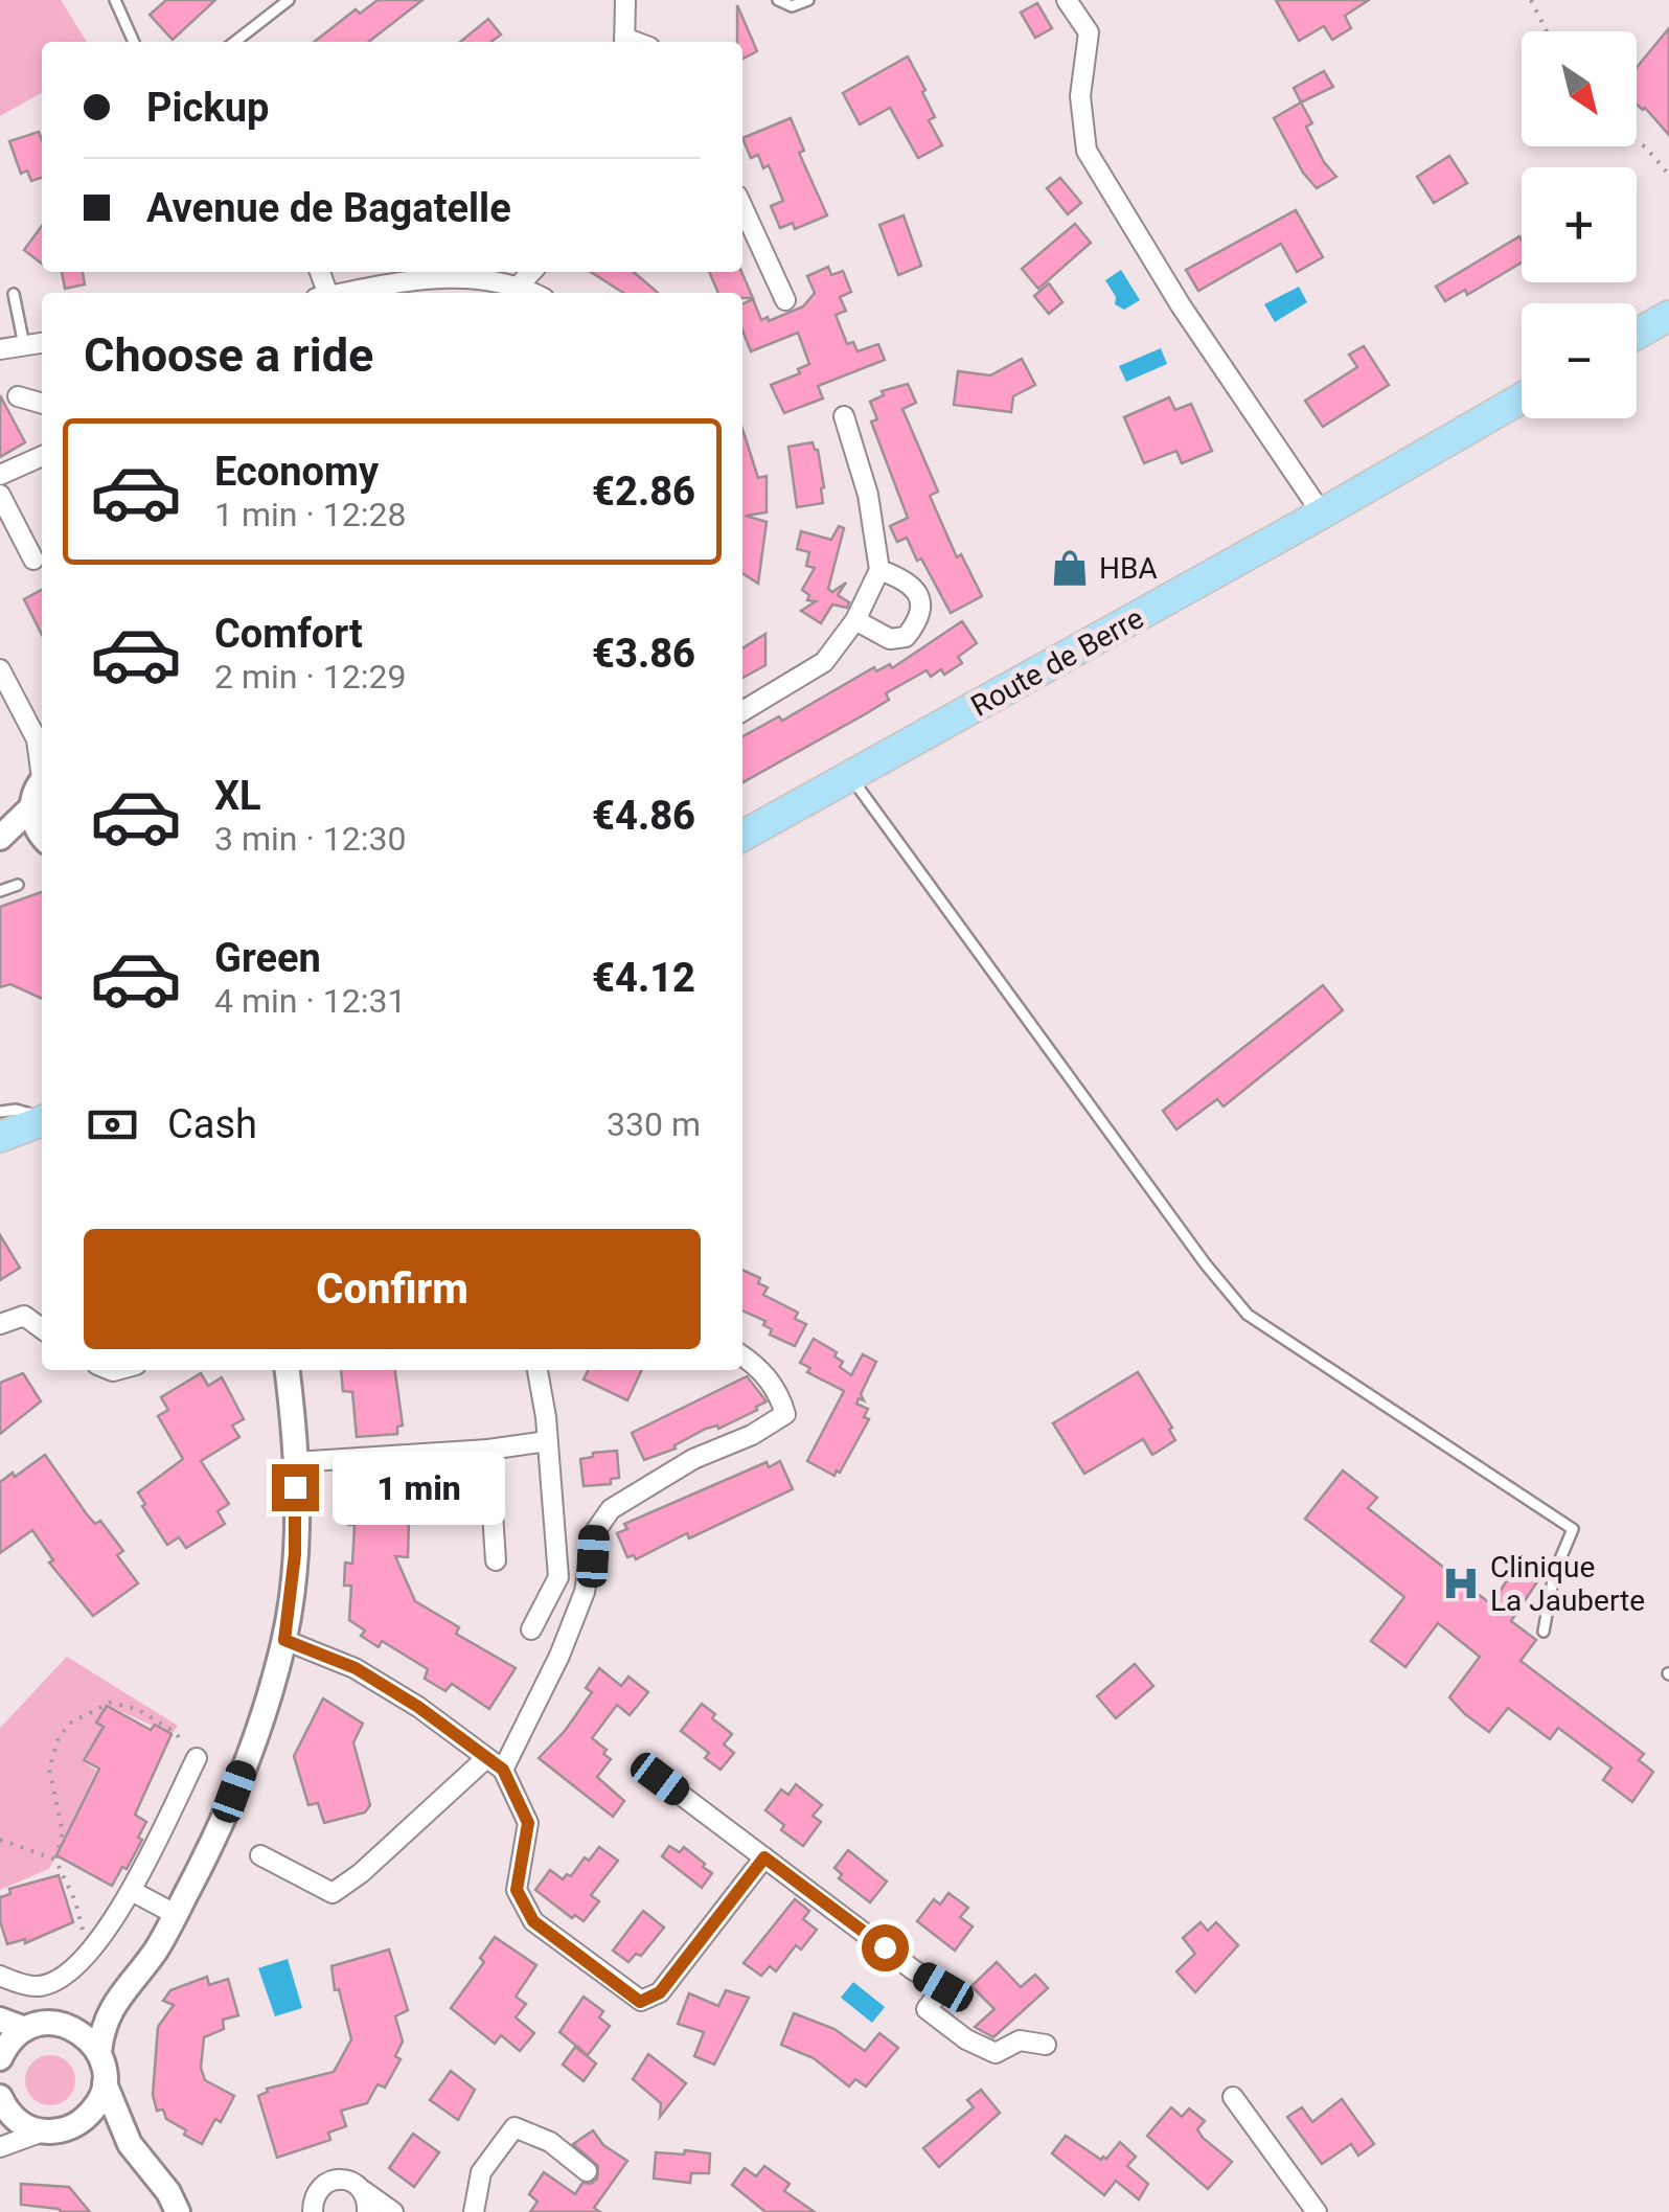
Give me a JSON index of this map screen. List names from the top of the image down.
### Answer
{
  "streets": {
    "main road": ["Route de Berre"]
  },
  "places": {
    "shop": ["HBA"],
    "hospital": ["Clinique La Jauberte"]
  },
  "north": "bottom right",
  "page": {
    "map_buttons": ["+", "−"],
    "banner": ["Pickup", "Avenue de Bagatelle"],
    "heading": "Choose a ride",
    "list": [
      {
        "name": "Economy",
        "note": "1 min · 12:28",
        "value": "€2.86"
      },
      {
        "name": "Comfort",
        "note": "2 min · 12:29",
        "value": "€3.86"
      },
      {
        "name": "XL",
        "note": "3 min · 12:30",
        "value": "€4.86"
      },
      {
        "name": "Green",
        "note": "4 min · 12:31",
        "value": "€4.12"
      }
    ],
    "pay": ["Cash", "330 m"],
    "buttons": "Confirm",
    "bubble": "1 min"
  }
}
